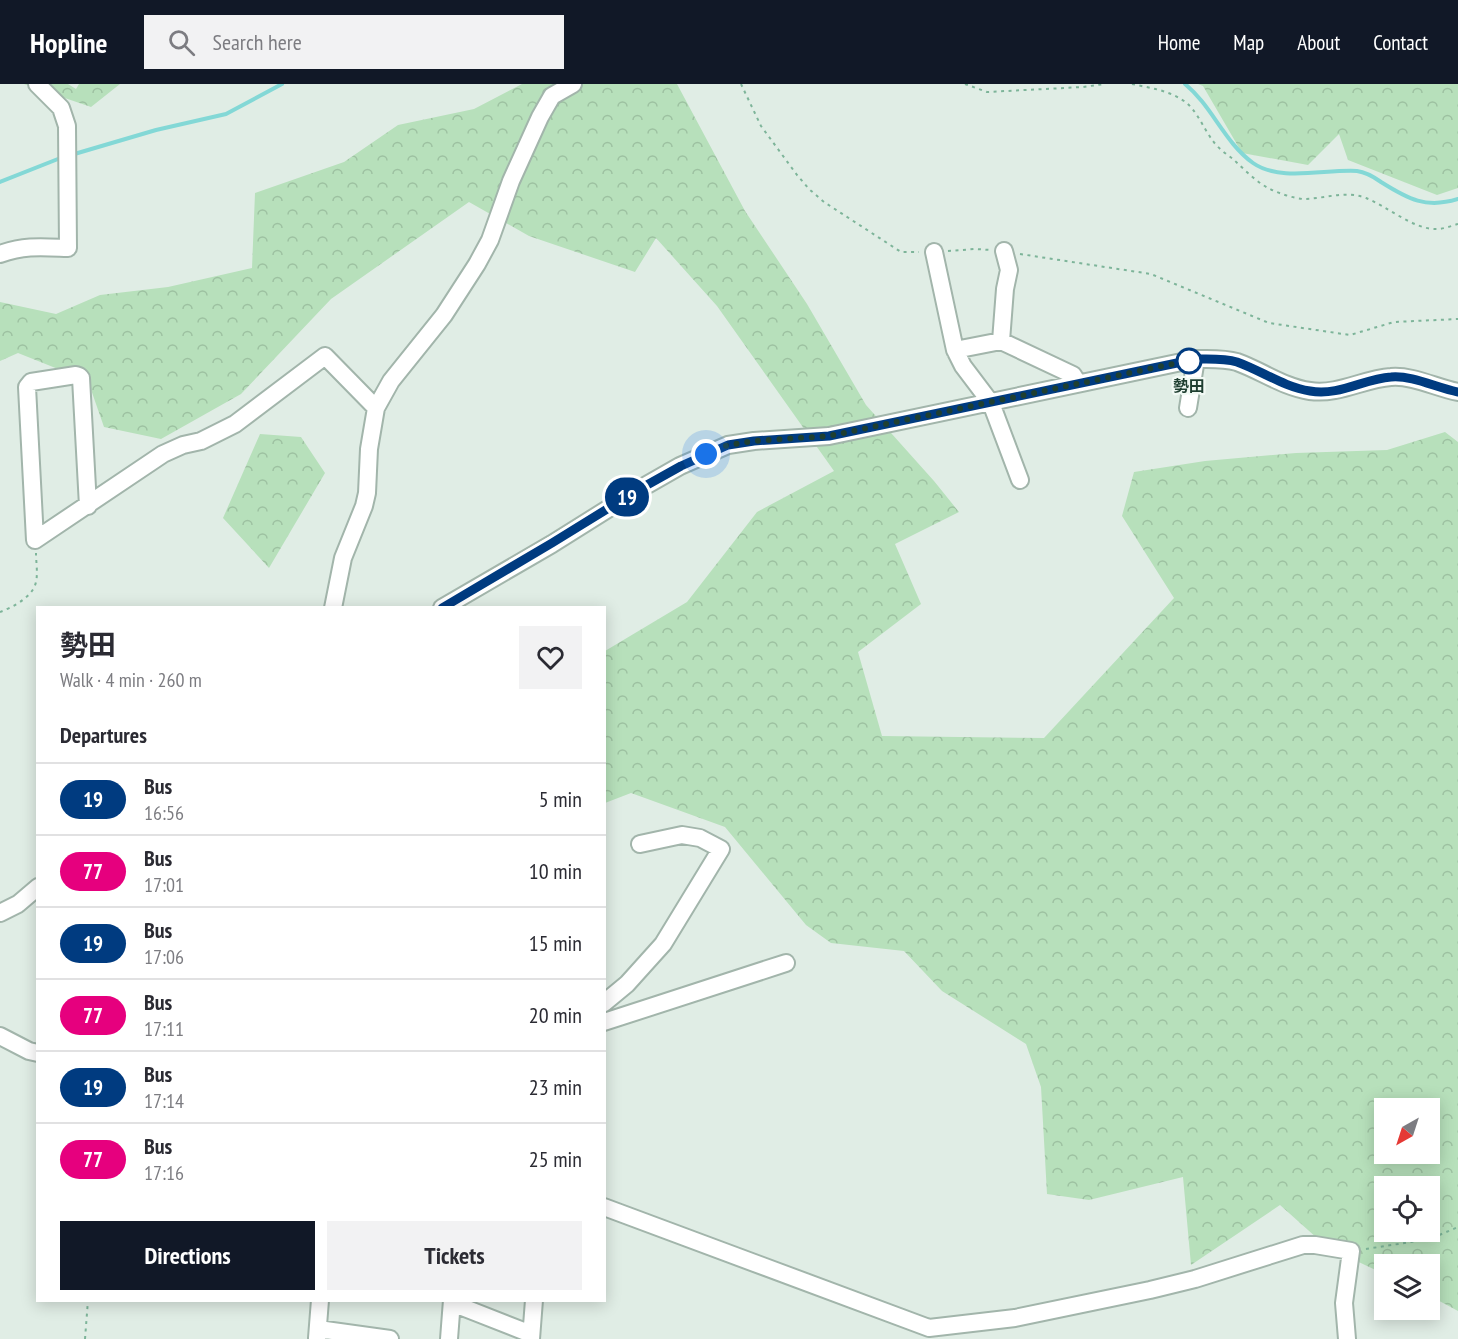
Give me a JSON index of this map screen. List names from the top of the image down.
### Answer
{
  "places": ["勢田"],
  "lines": ["bus line 19"],
  "north": "bottom left",
  "page": {
    "header": "Hopline",
    "search": "Search here",
    "nav": [
      "Home",
      "Map",
      "About",
      "Contact"
    ],
    "on_map": "19",
    "heading": [
      ["勢田", "Walk · 4 min · 260 m"],
      "Departures"
    ],
    "list": [
      {
        "mark": "19",
        "name": "Bus",
        "note": "16:56",
        "value": "5 min"
      },
      {
        "mark": "77",
        "name": "Bus",
        "note": "17:01",
        "value": "10 min"
      },
      {
        "mark": "19",
        "name": "Bus",
        "note": "17:06",
        "value": "15 min"
      },
      {
        "mark": "77",
        "name": "Bus",
        "note": "17:11",
        "value": "20 min"
      },
      {
        "mark": "19",
        "name": "Bus",
        "note": "17:14",
        "value": "23 min"
      },
      {
        "mark": "77",
        "name": "Bus",
        "note": "17:16",
        "value": "25 min"
      }
    ],
    "buttons": ["Directions", "Tickets"]
  }
}
